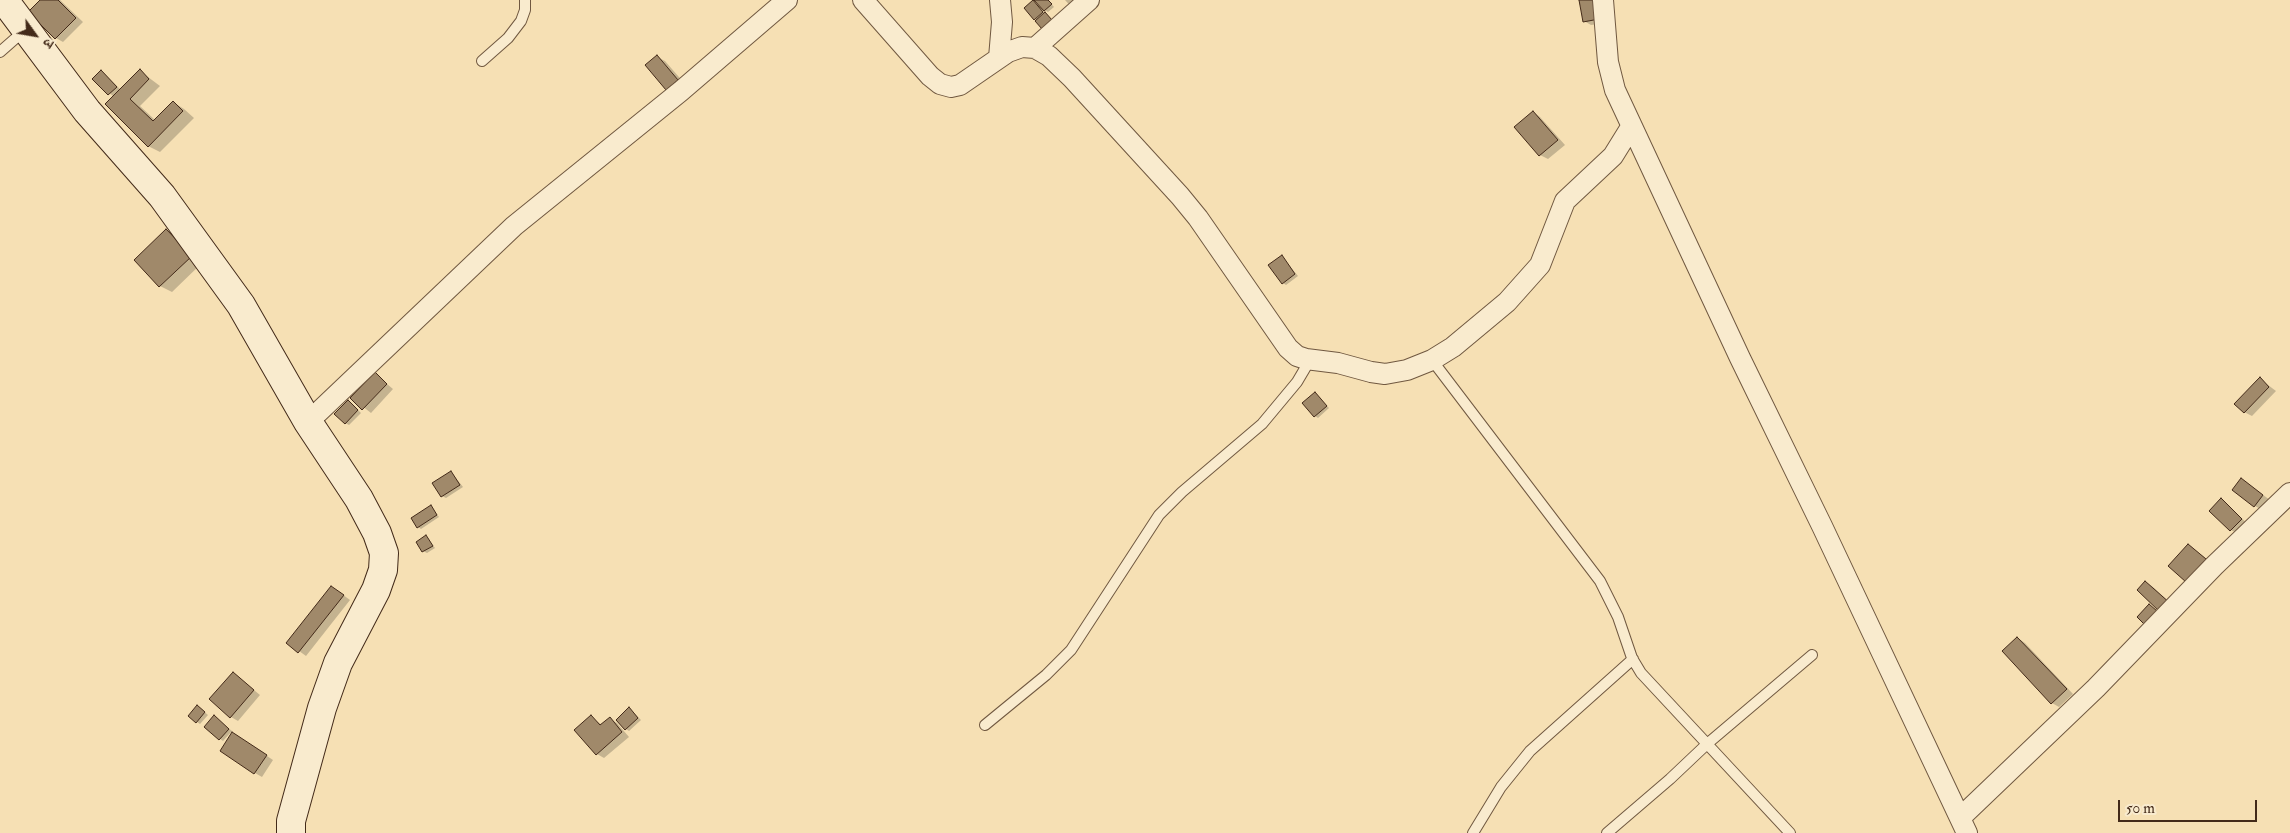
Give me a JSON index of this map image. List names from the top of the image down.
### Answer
{
  "scale_bar": "50 m",
  "north": "bottom right"
}
